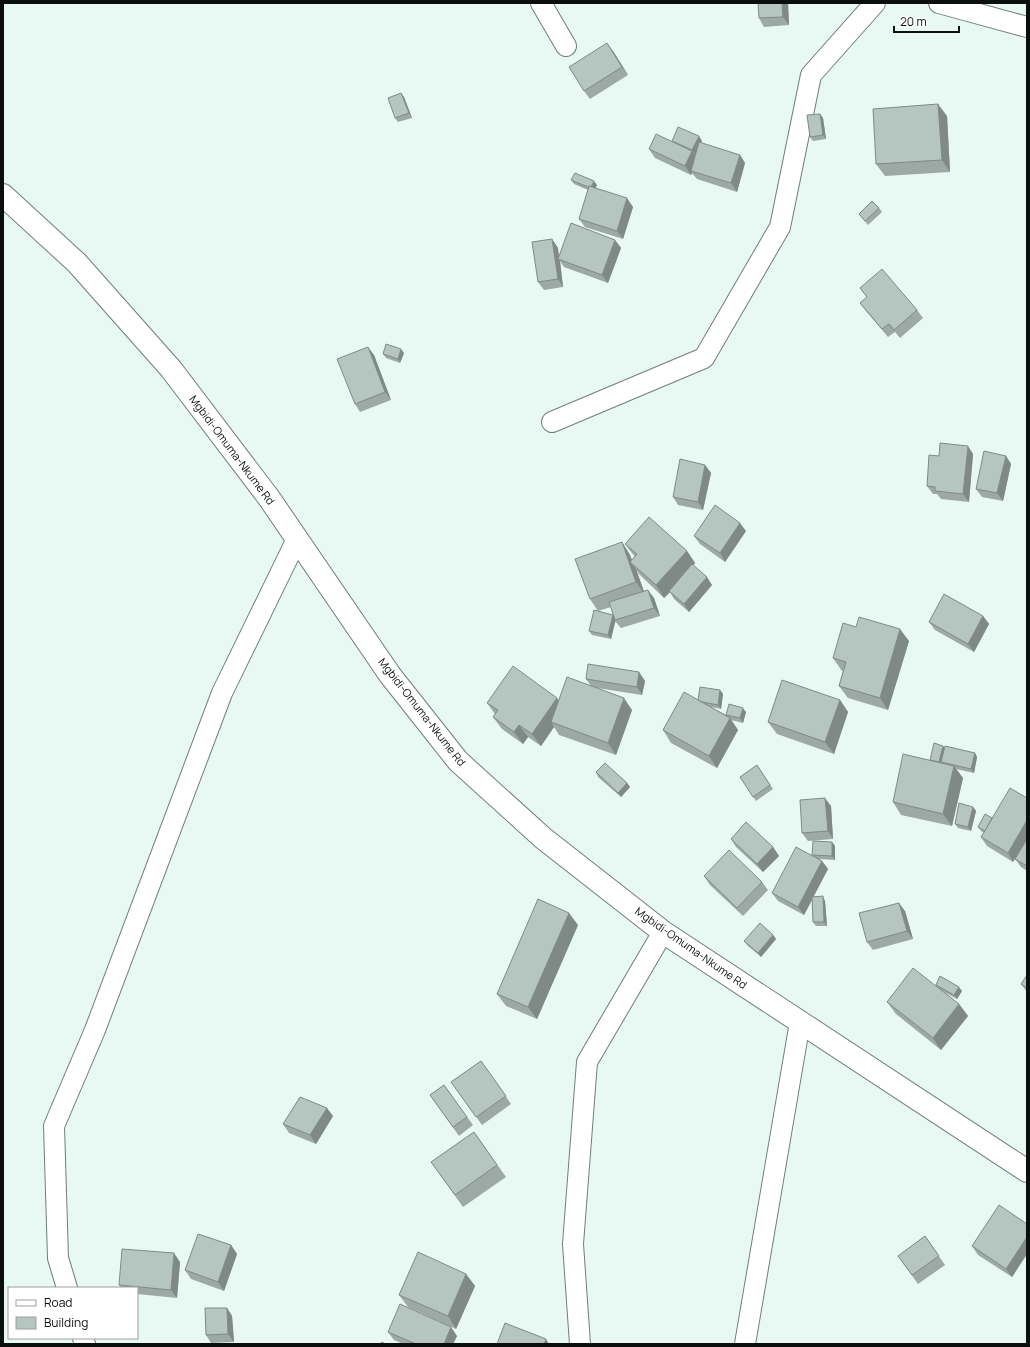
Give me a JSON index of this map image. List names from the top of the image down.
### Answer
{
  "streets": {
    "street": ["Mgbidi-Omuma-Nkume Rd"]
  },
  "legend": ["Road", "Building"],
  "scale_bar": "20 m"
}
